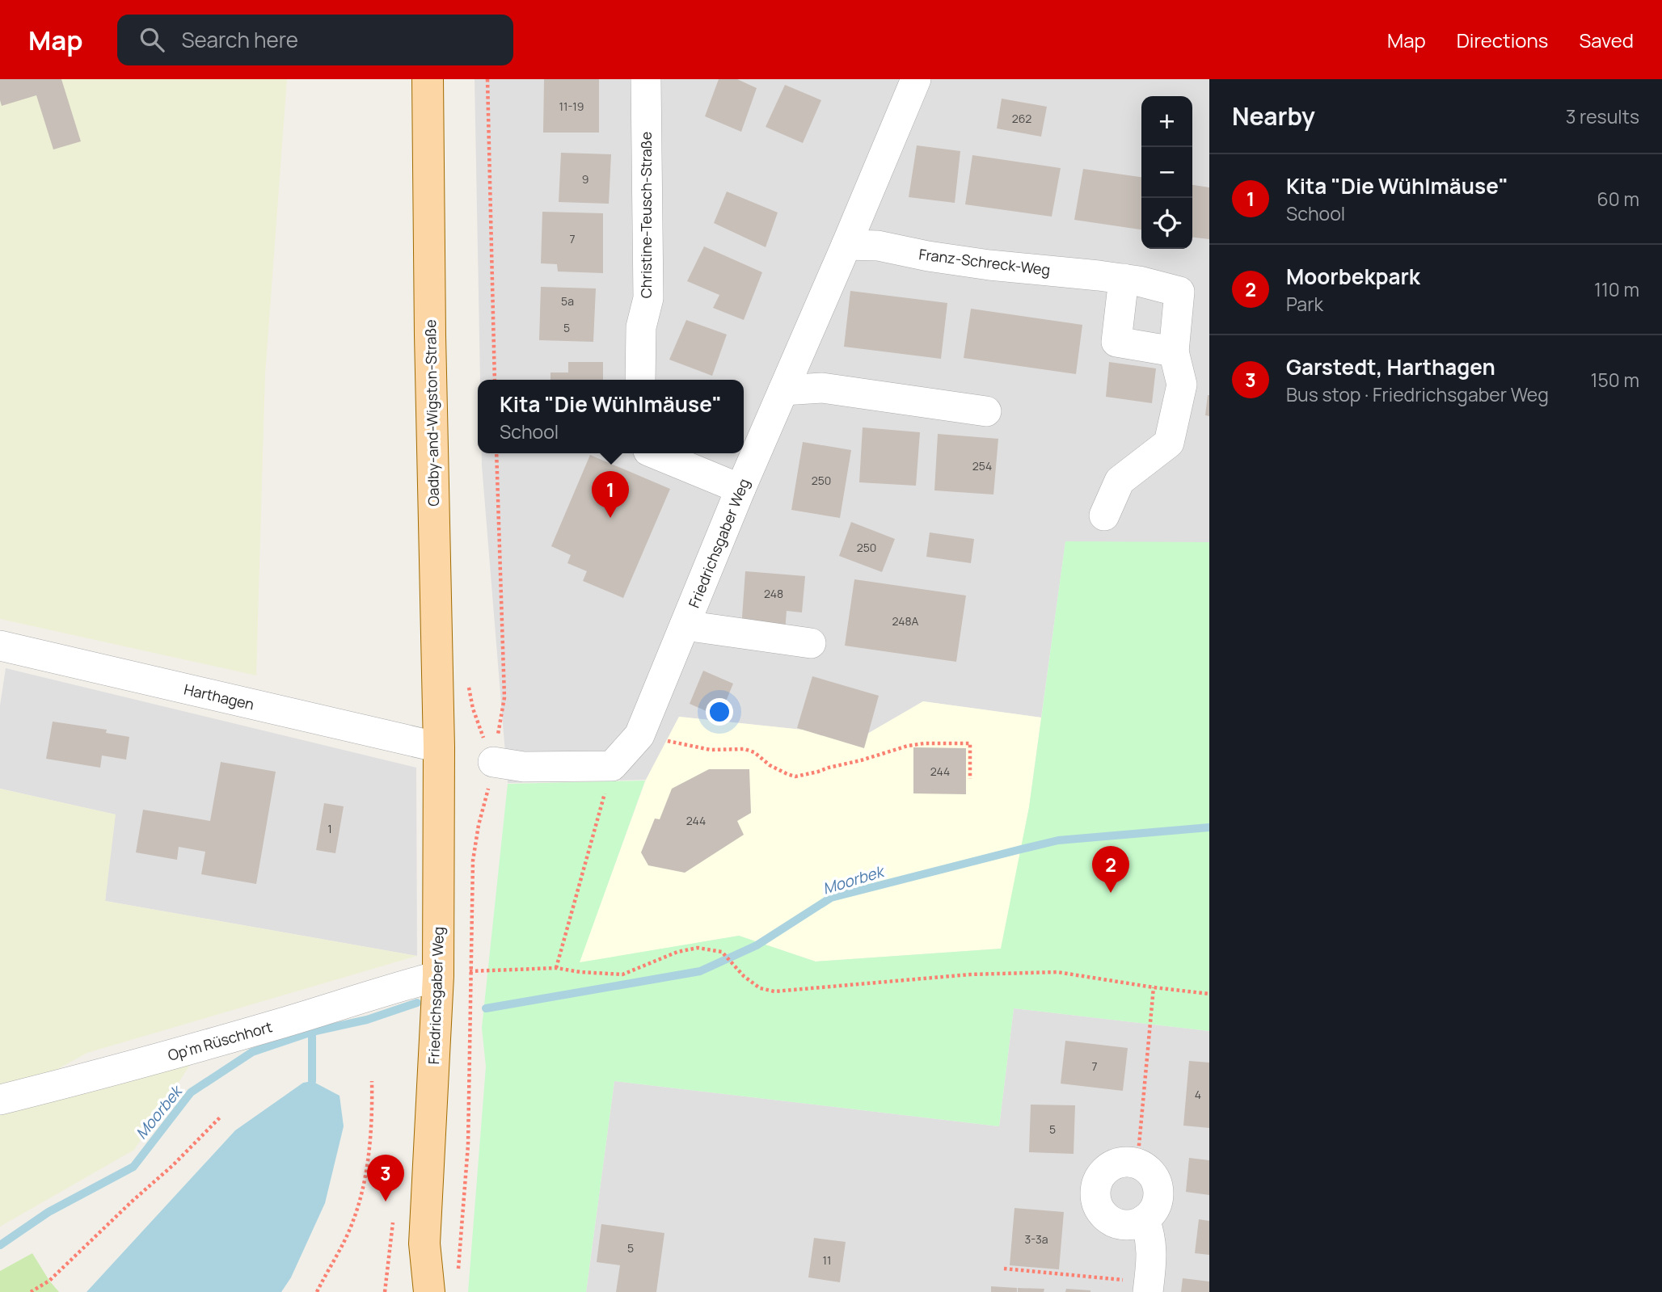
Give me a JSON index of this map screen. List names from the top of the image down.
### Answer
{
  "streets": {
    "main road": ["Oadby-and-Wigston-Straße", "Friedrichsgaber Weg"],
    "street": [
      "Christine-Teusch-Straße",
      "Franz-Schreck-Weg",
      "Harthagen",
      "Op'm Rüschhort"
    ]
  },
  "crossings": [
    ["Franz-Schreck-Weg", "Friedrichsgaber Weg"],
    ["Oadby-and-Wigston-Straße", "Friedrichsgaber Weg"],
    ["Oadby-and-Wigston-Straße", "Harthagen"],
    ["Friedrichsgaber Weg", "Harthagen"],
    ["Friedrichsgaber Weg", "Op'm Rüschhort"]
  ],
  "water": ["Moorbek"],
  "house_numbers": [
    "11-19",
    "262",
    "9",
    "7",
    "5a",
    "5",
    "254",
    "250",
    "250",
    "248",
    "248A",
    "244",
    "244",
    "1",
    "7",
    "4",
    "5",
    "3-3a",
    "5",
    "11"
  ],
  "page": {
    "header": "Map",
    "search": "Search here",
    "nav": ["Map", "Directions", "Saved"],
    "heading": ["Nearby", "3 results"],
    "map_buttons": ["+", "−"],
    "list": [
      {
        "mark": "1",
        "name": "Kita \"Die Wühlmäuse\"",
        "note": "School",
        "value": "60 m"
      },
      {
        "mark": "2",
        "name": "Moorbekpark",
        "note": "Park",
        "value": "110 m"
      },
      {
        "mark": "3",
        "name": "Garstedt, Harthagen",
        "note": "Bus stop · Friedrichsgaber Weg",
        "value": "150 m"
      }
    ],
    "popup": ["Kita \"Die Wühlmäuse\"", "School"],
    "pins": ["1", "2", "3"]
  }
}
